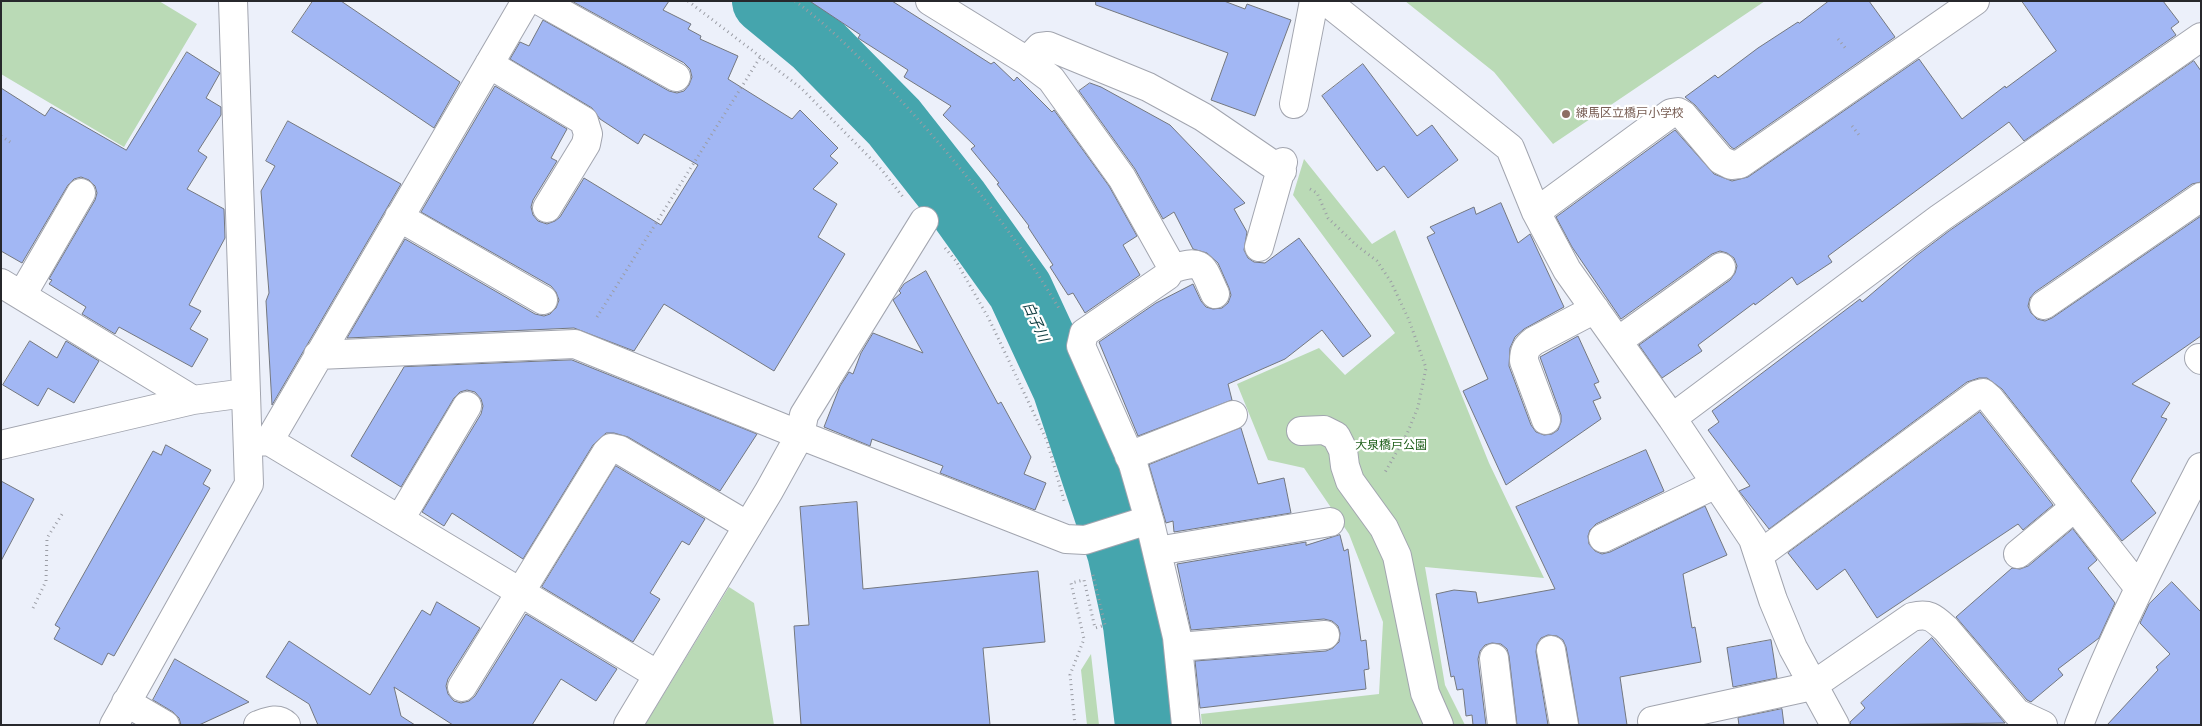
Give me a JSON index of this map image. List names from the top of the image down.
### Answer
{
  "water": ["白子川"],
  "parks": ["大泉橋戸公園"],
  "places": ["練馬区立橋戸小学校"]
}
